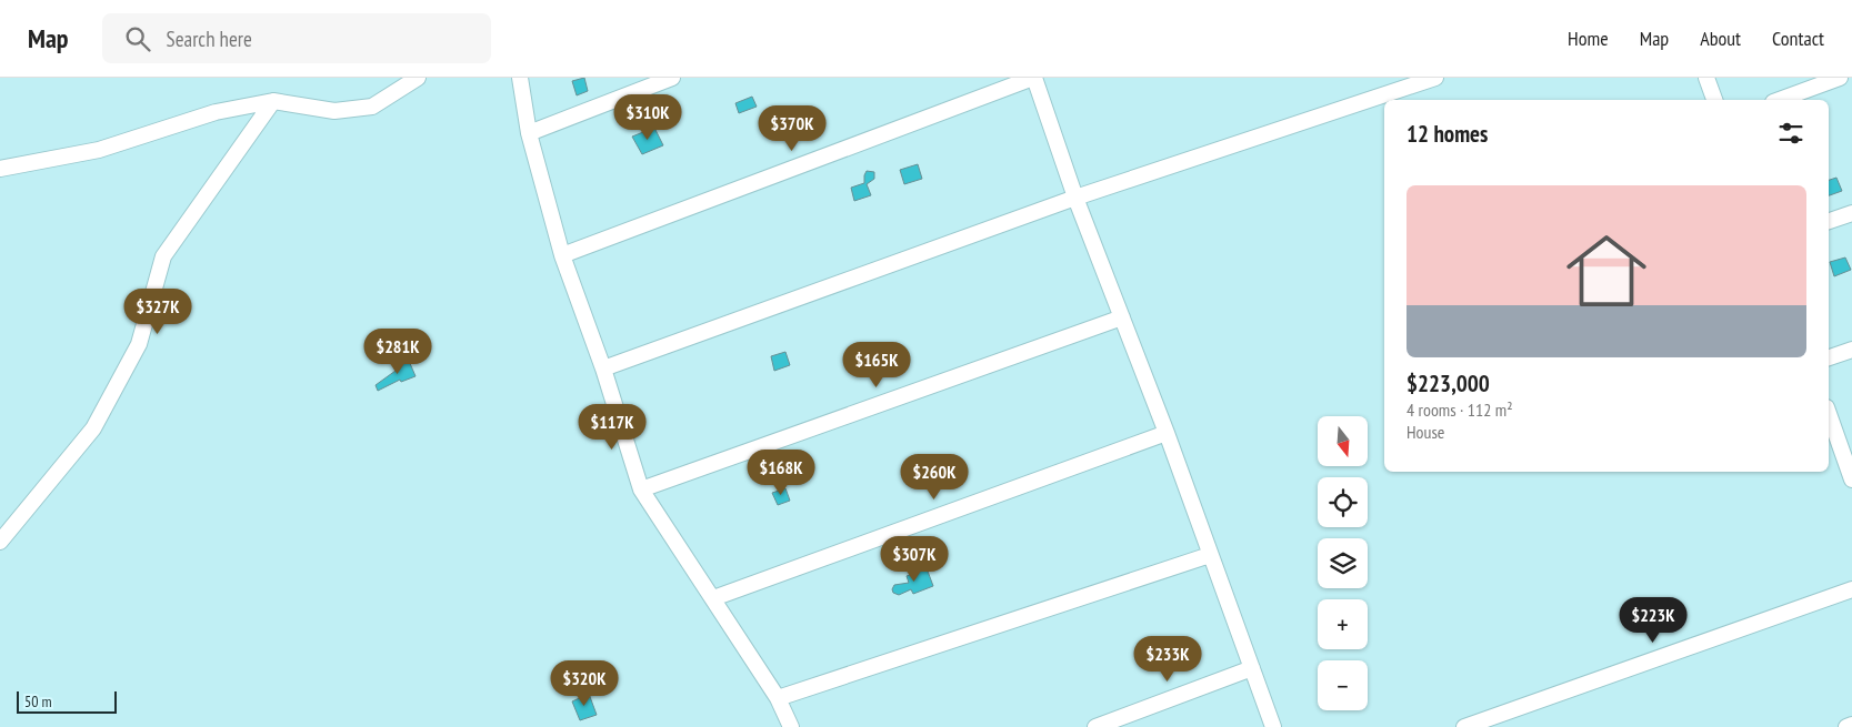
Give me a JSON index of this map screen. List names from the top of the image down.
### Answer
{
  "scale_bar": "50 m",
  "north": "bottom",
  "page": {
    "header": "Map",
    "search": "Search here",
    "nav": [
      "Home",
      "Map",
      "About",
      "Contact"
    ],
    "price": [
      "$310K",
      "$370K",
      "$327K",
      "$281K",
      "$165K",
      "$117K",
      "$168K",
      "$260K",
      "$307K",
      "$223K",
      "$233K",
      "$320K"
    ],
    "heading": "12 homes",
    "list": [
      {
        "name": "$223,000",
        "note": "4 rooms · 112 m² · House"
      }
    ],
    "map_buttons": ["+", "−"],
    "scale": "50 m"
  }
}
